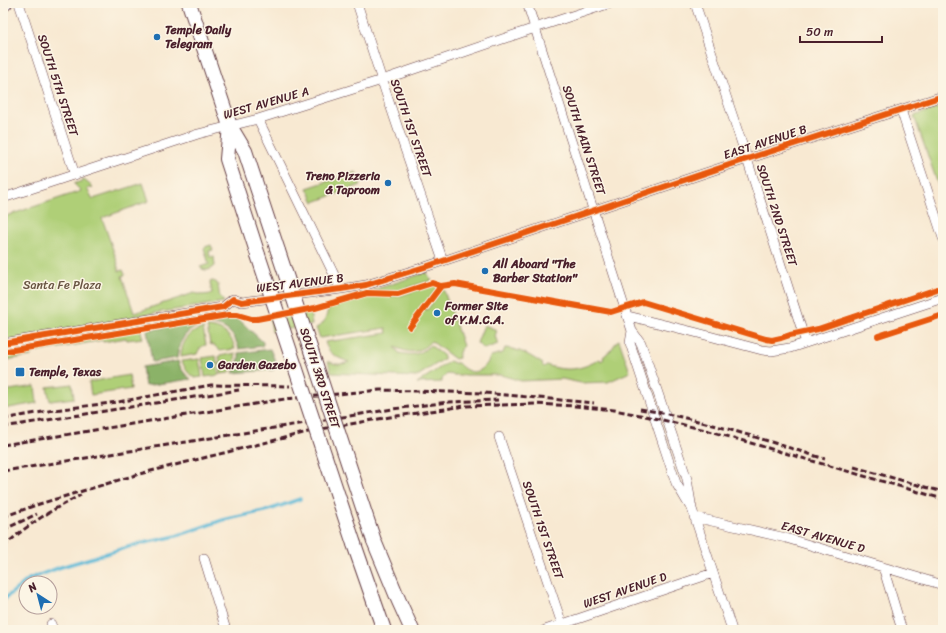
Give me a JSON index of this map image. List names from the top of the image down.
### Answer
{
  "streets": {
    "main road": ["SOUTH 3RD STREET"],
    "street": [
      "SOUTH 5TH STREET",
      "WEST AVENUE A",
      "SOUTH 1ST STREET",
      "SOUTH MAIN STREET",
      "EAST AVENUE B",
      "SOUTH 2ND STREET",
      "WEST AVENUE B",
      "EAST AVENUE D",
      "WEST AVENUE D"
    ]
  },
  "crossings": [
    ["SOUTH 5TH STREET", "WEST AVENUE A"],
    ["WEST AVENUE A", "SOUTH 1ST STREET"],
    ["WEST AVENUE A", "SOUTH MAIN STREET"],
    ["WEST AVENUE A", "SOUTH 3RD STREET"],
    ["SOUTH 1ST STREET", "WEST AVENUE B"],
    ["SOUTH 1ST STREET", "WEST AVENUE D"],
    ["SOUTH MAIN STREET", "EAST AVENUE B"],
    ["SOUTH MAIN STREET", "WEST AVENUE B"],
    ["SOUTH MAIN STREET", "EAST AVENUE D"],
    ["SOUTH MAIN STREET", "WEST AVENUE D"],
    ["EAST AVENUE B", "SOUTH 2ND STREET"],
    ["EAST AVENUE B", "WEST AVENUE B"]
  ],
  "parks": ["Santa Fe Plaza"],
  "places": {
    "other": [
      "Temple Daily Telegram",
      "Treno Pizzeria & Taproom",
      "All Aboard \"The Barber Station\"",
      "Former Site of Y.M.C.A.",
      "Garden Gazebo"
    ],
    "transit": ["Temple, Texas"]
  },
  "scale_bar": "50 m",
  "north": "top left"
}
